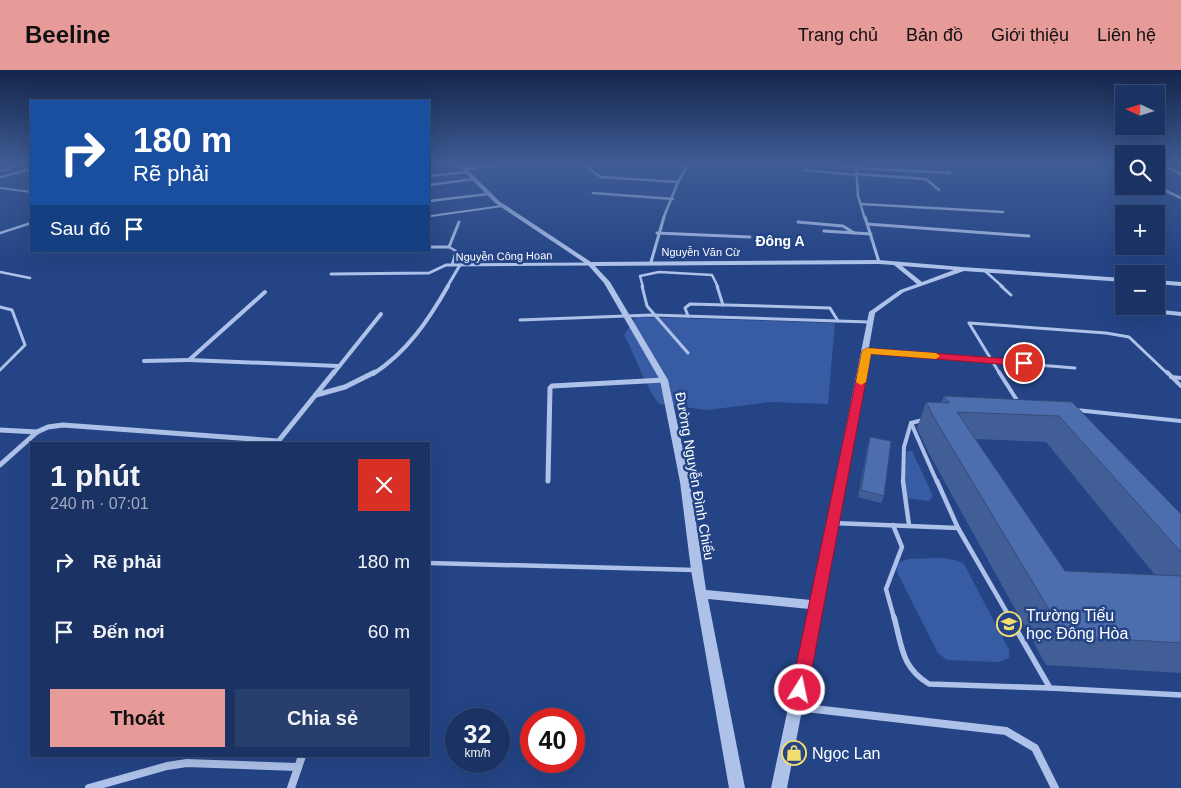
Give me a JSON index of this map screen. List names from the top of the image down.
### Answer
{
  "streets": {
    "street": ["Nguyễn Văn Cừ", "Nguyễn Công Hoan", "Đường Nguyễn Đình Chiểu"]
  },
  "crossings": [
    ["Nguyễn Văn Cừ", "Nguyễn Công Hoan"],
    ["Nguyễn Văn Cừ", "Đường Nguyễn Đình Chiểu"],
    ["Nguyễn Công Hoan", "Đường Nguyễn Đình Chiểu"]
  ],
  "districts": ["Đông A"],
  "places": {
    "school or university": ["Trường Tiểu học Đông Hòa"],
    "shop": ["Ngọc Lan"]
  },
  "north": "left",
  "page": {
    "header": "Beeline",
    "nav": [
      "Trang chủ",
      "Bản đồ",
      "Giới thiệu",
      "Liên hệ"
    ],
    "map_buttons": ["+", "−"],
    "turn": ["180 m", "Rẽ phải"],
    "then": "Sau đó",
    "heading": ["1 phút", "240 m · 07:01"],
    "list": [
      {
        "name": "Rẽ phải",
        "value": "180 m"
      },
      {
        "name": "Đến nơi",
        "value": "60 m"
      }
    ],
    "buttons": ["Thoát", "Chia sẻ"],
    "speed": "32 km/h",
    "limit": "40"
  }
}
